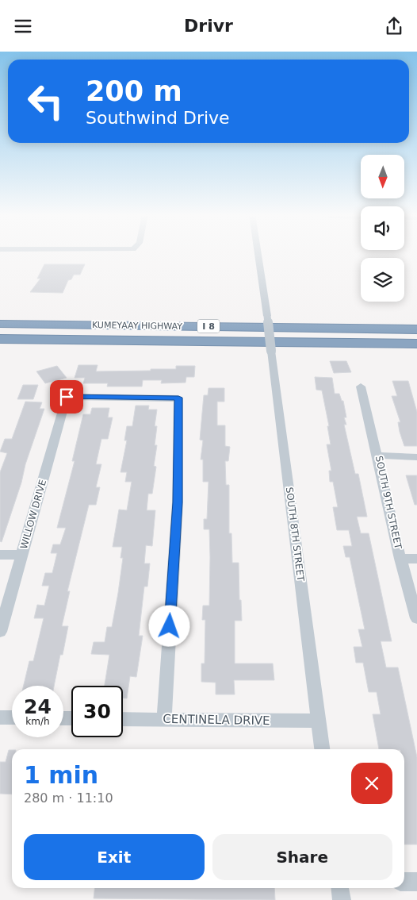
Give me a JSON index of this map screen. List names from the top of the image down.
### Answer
{
  "streets": {
    "highway": ["KUMEYAAY HIGHWAY", "I 8"],
    "street": [
      "SOUTH 9TH STREET",
      "WILLOW DRIVE",
      "SOUTH 8TH STREET",
      "CENTINELA DRIVE"
    ]
  },
  "crossings": [
    ["WILLOW DRIVE", "CENTINELA DRIVE"],
    ["SOUTH 8TH STREET", "CENTINELA DRIVE"]
  ],
  "north": "bottom",
  "page": {
    "header": "Drivr",
    "turn": ["200 m", "Southwind Drive"],
    "speed": "24 km/h",
    "limit": "30",
    "heading": ["1 min", "280 m · 11:10"],
    "buttons": ["Exit", "Share"]
  }
}
